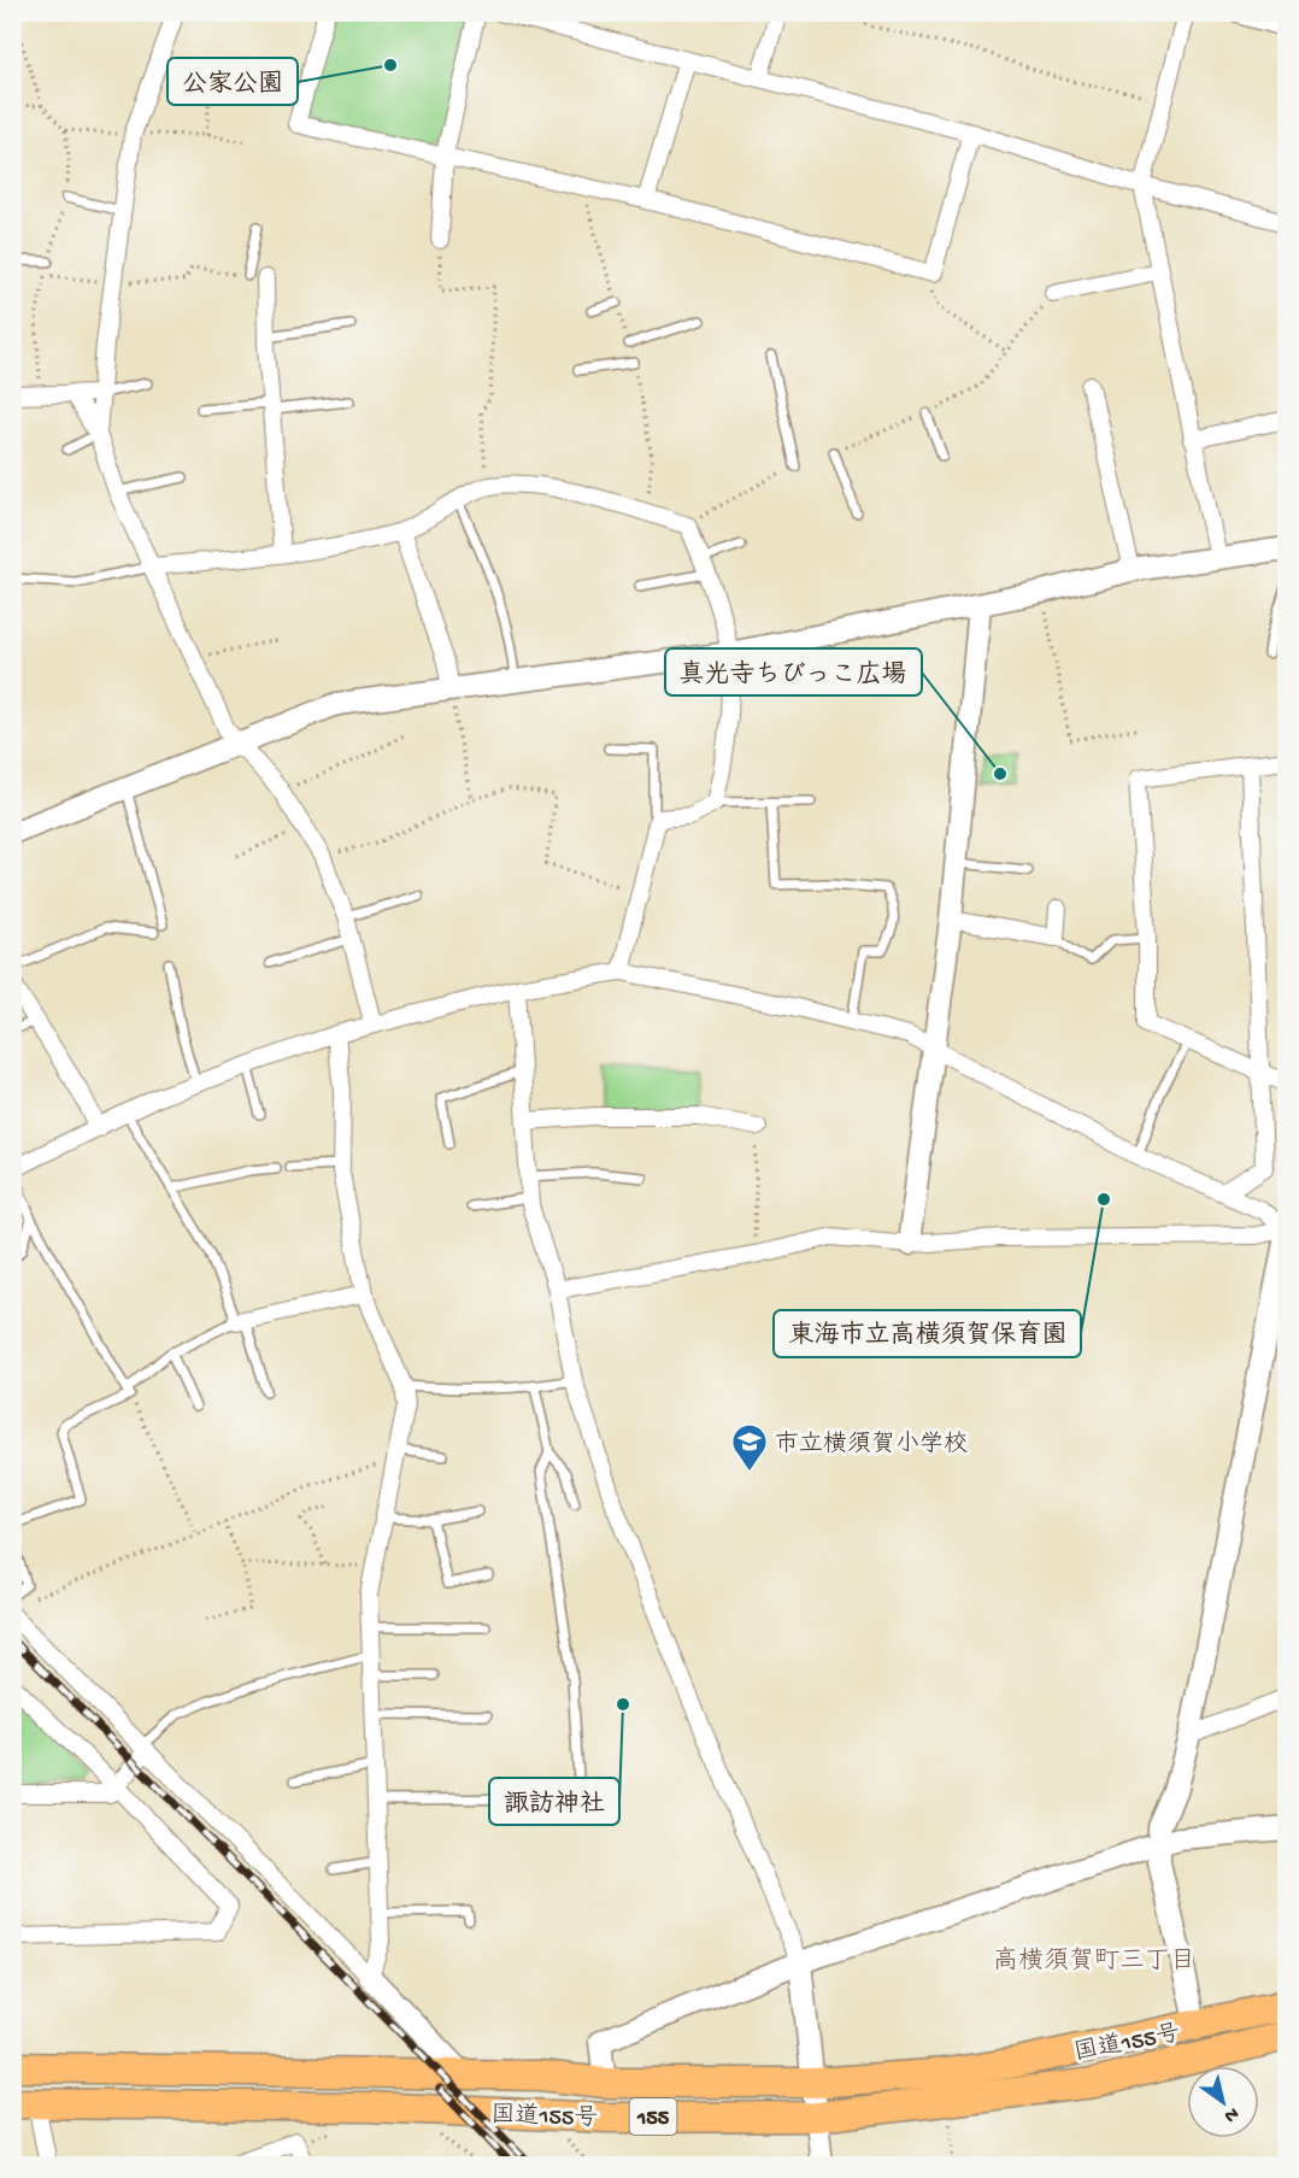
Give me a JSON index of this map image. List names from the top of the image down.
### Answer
{
  "streets": {
    "highway": ["国道155号", "155"]
  },
  "districts": ["高横須賀町三丁目"],
  "places": {
    "other": [
      "公家公園",
      "真光寺ちびっこ広場",
      "東海市立高横須賀保育園",
      "諏訪神社"
    ],
    "school or university": ["市立横須賀小学校"]
  },
  "north": "bottom right"
}
